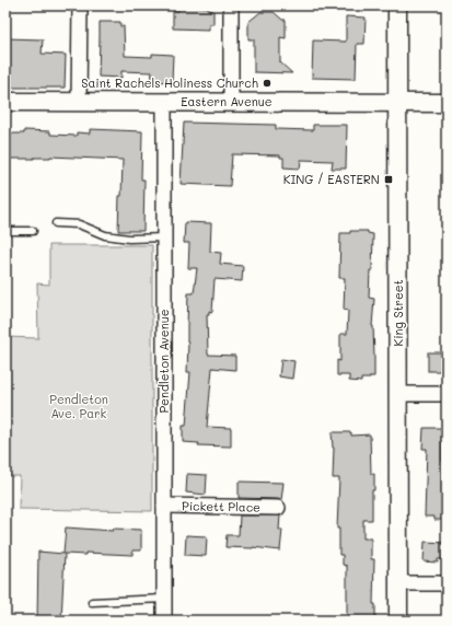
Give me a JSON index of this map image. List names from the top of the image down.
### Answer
{
  "streets": {
    "street": [
      "Eastern Avenue",
      "King Street",
      "Pendleton Avenue",
      "Pickett Place"
    ]
  },
  "crossings": [
    ["Eastern Avenue", "King Street"],
    ["Eastern Avenue", "Pendleton Avenue"],
    ["Pendleton Avenue", "Pickett Place"]
  ],
  "parks": ["Pendleton Ave. Park"],
  "places": {
    "other": ["Saint Rachels Holiness Church"],
    "transit": ["KING / EASTERN"]
  }
}
